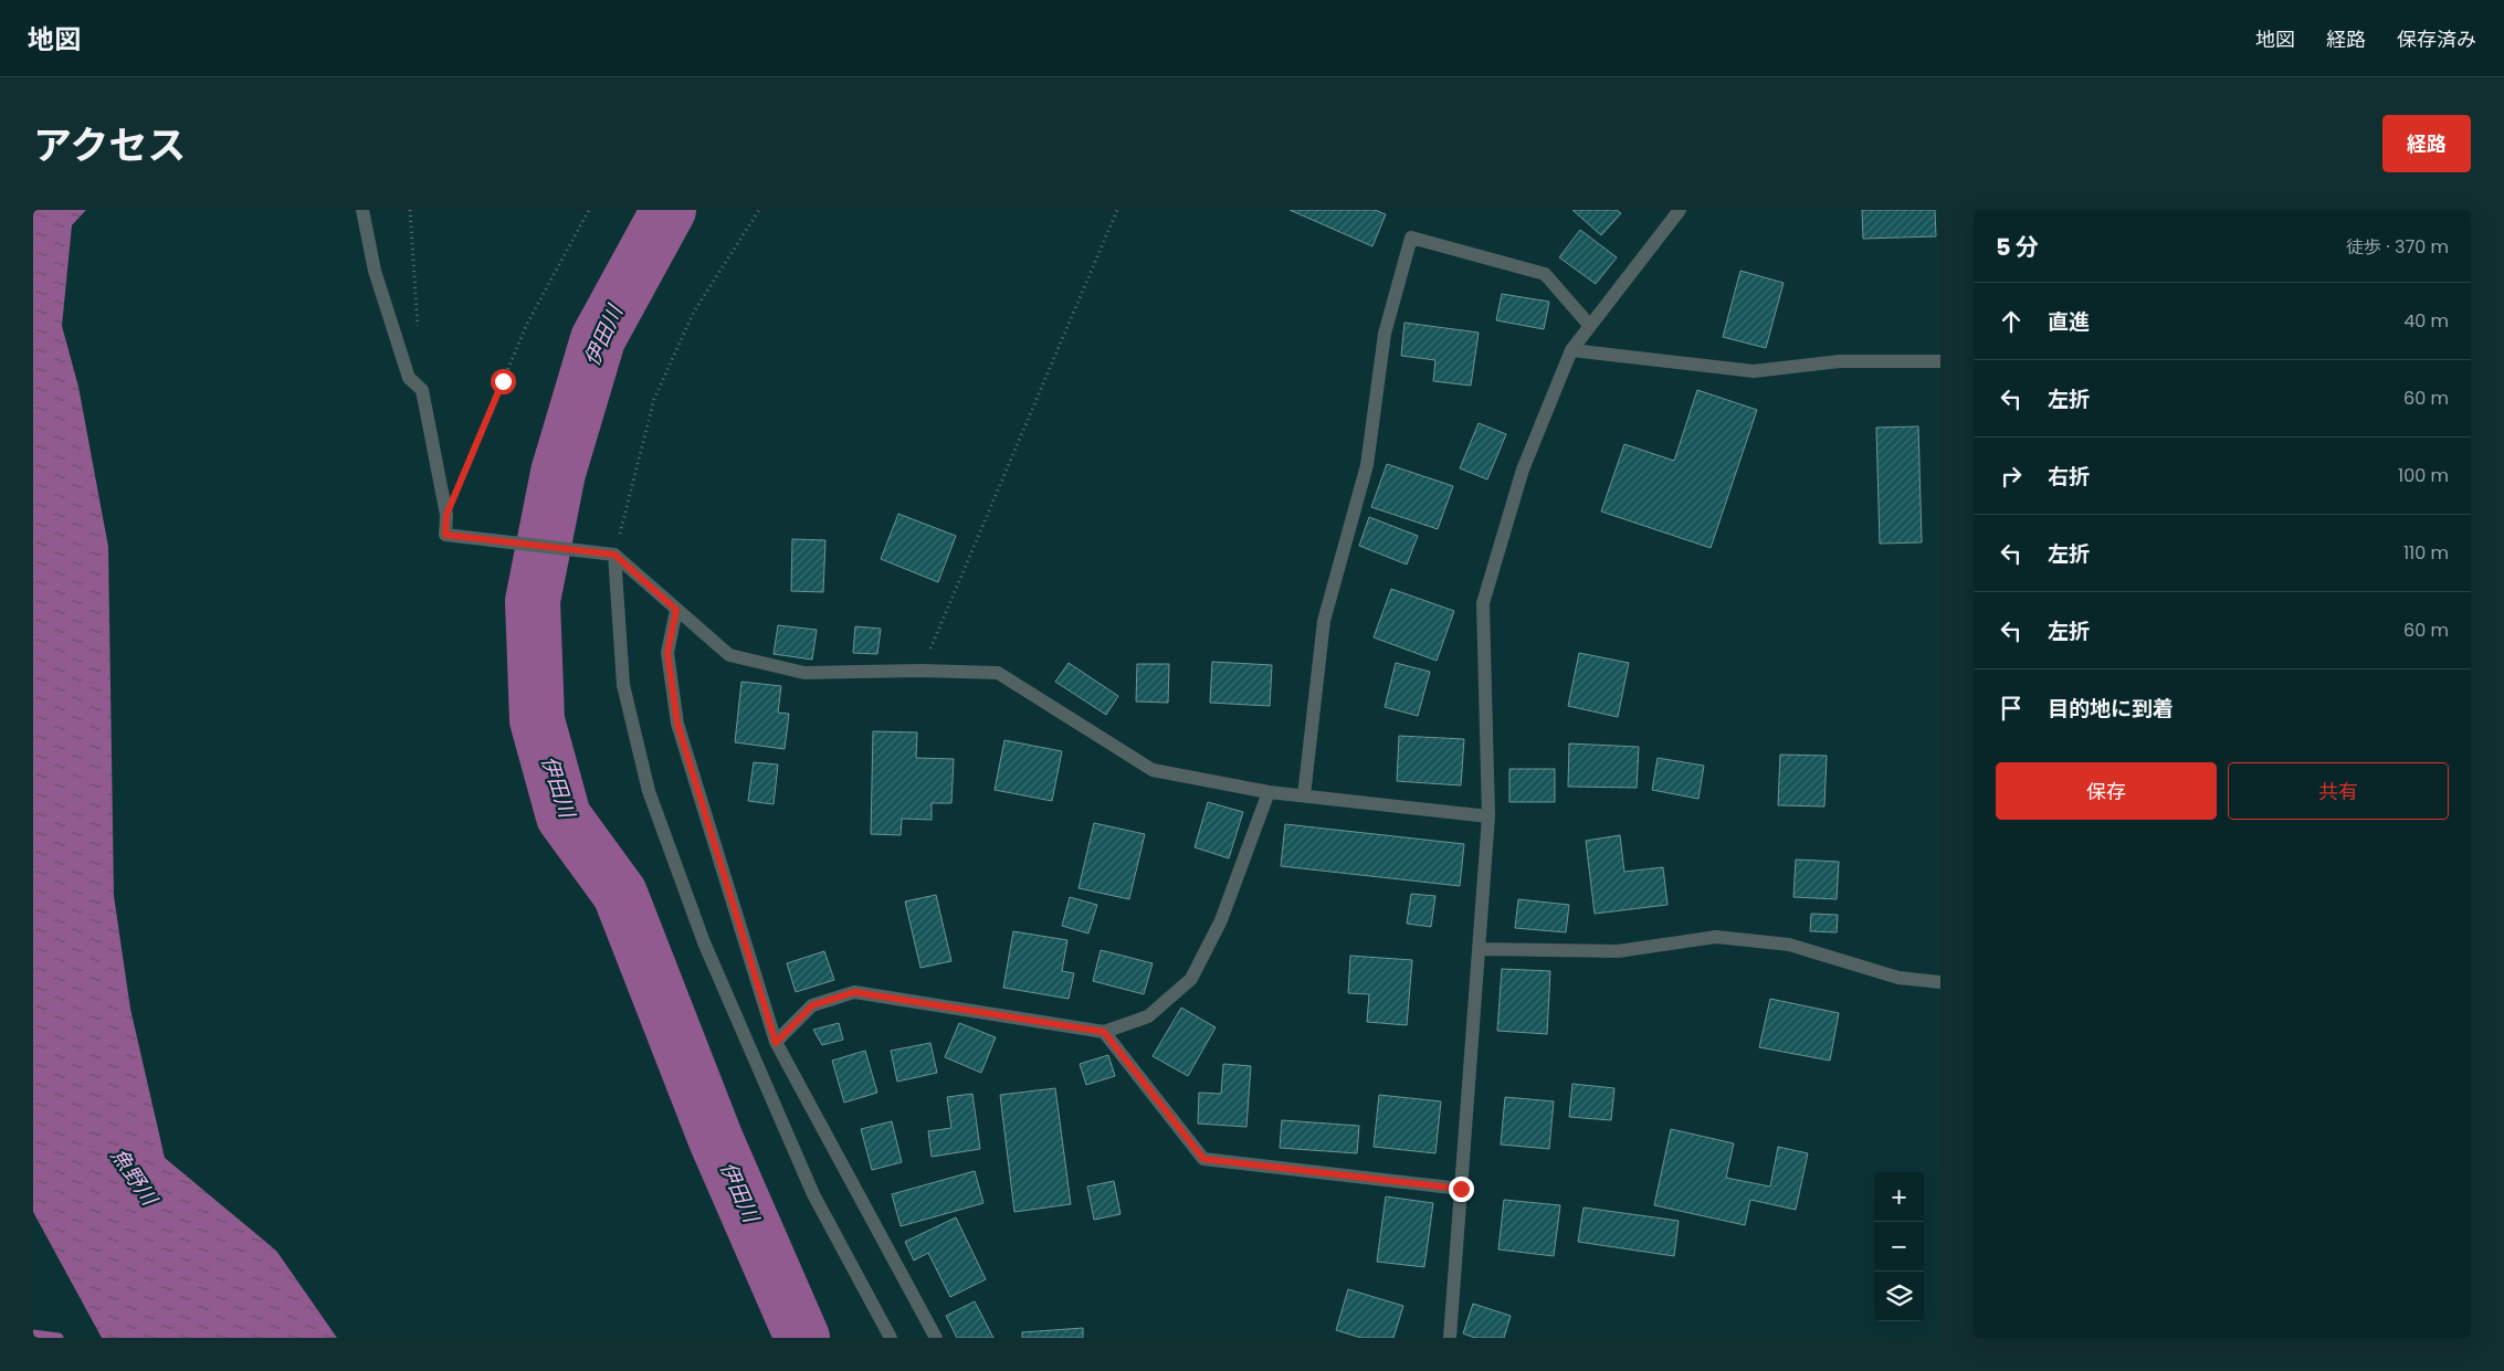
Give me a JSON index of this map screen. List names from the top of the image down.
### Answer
{
  "water": ["伊田川", "魚野川"],
  "page": {
    "header": "地図",
    "nav": ["地図", "経路", "保存済み"],
    "title": "アクセス",
    "buttons": [
      "経路",
      ["保存", "共有"]
    ],
    "heading": ["5 分", "徒歩 · 370 m"],
    "list": [
      ["直進", "40 m"],
      ["左折", "60 m"],
      ["右折", "100 m"],
      ["左折", "110 m"],
      ["左折", "60 m"],
      "目的地に到着"
    ],
    "map_buttons": ["+", "−"]
  }
}
